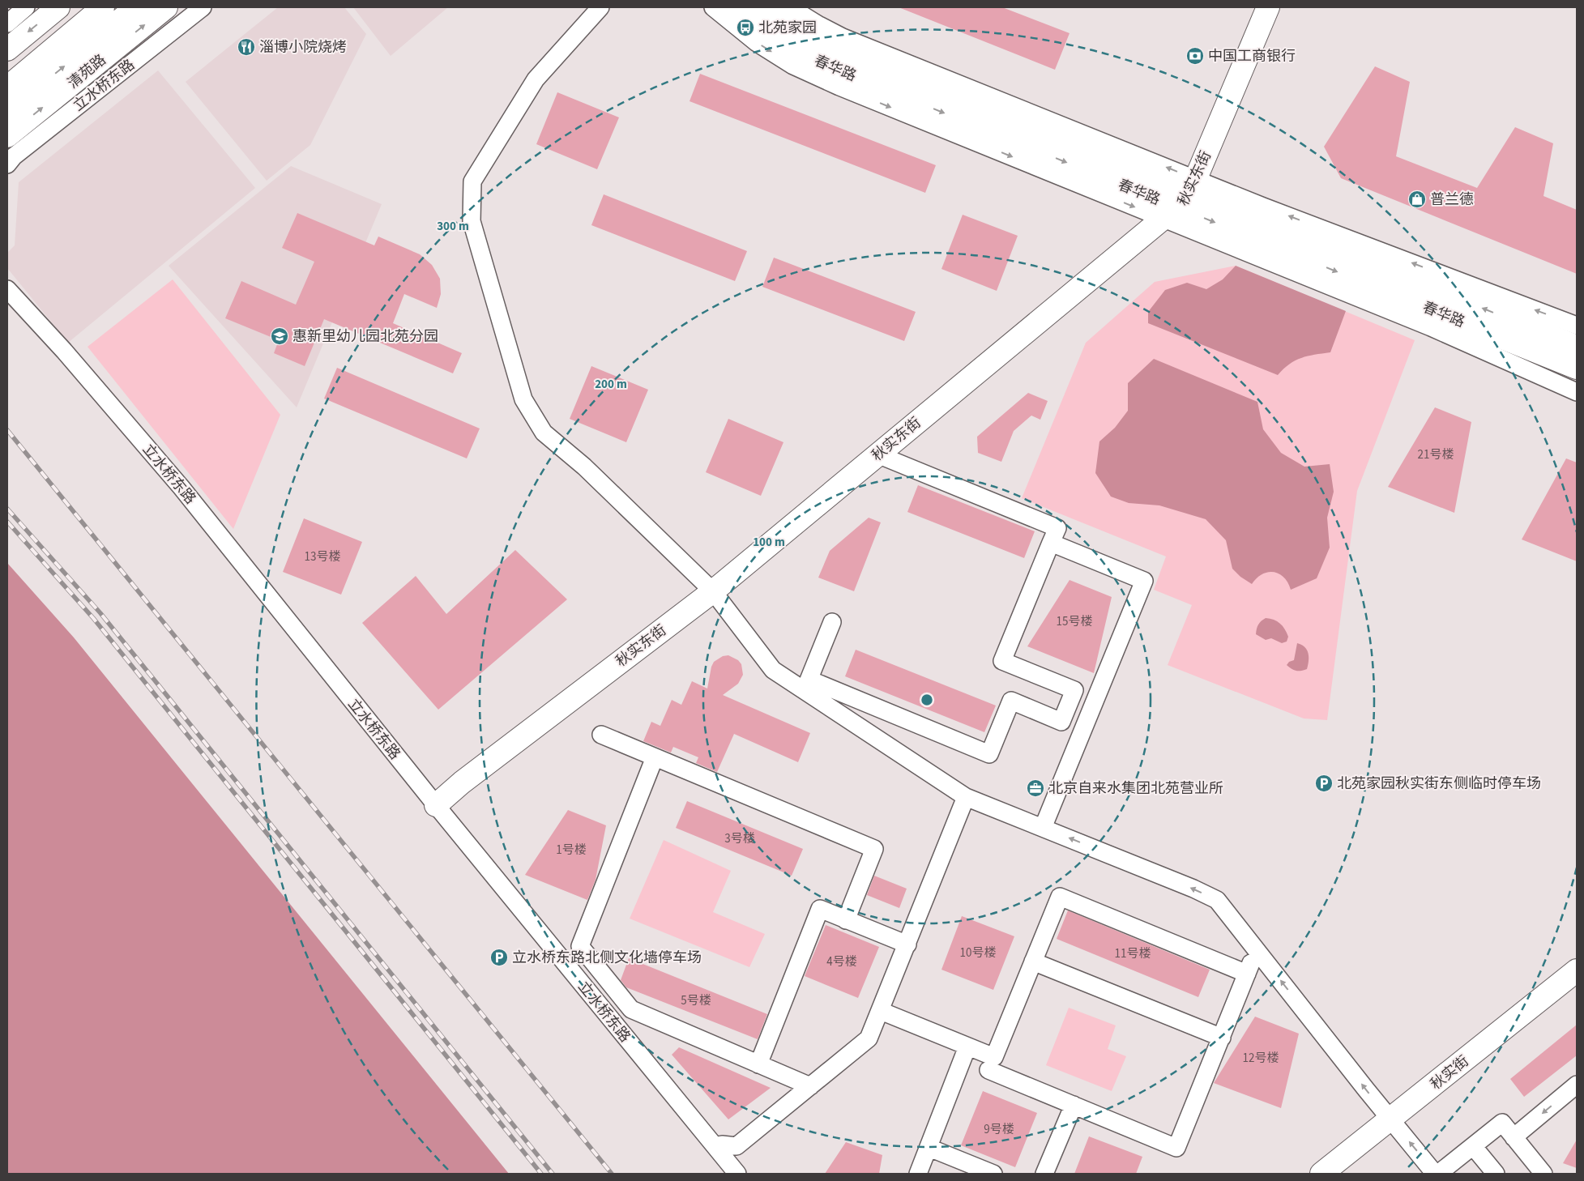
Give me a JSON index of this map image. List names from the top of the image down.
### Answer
{
  "streets": {
    "street": [
      "春华路",
      "清苑路",
      "立水桥东路",
      "秋实东街",
      "秋实街"
    ]
  },
  "crossings": [
    ["春华路", "秋实东街"],
    ["立水桥东路", "秋实东街"]
  ],
  "places": {
    "bus stop": ["北苑家园"],
    "restaurant": ["淄博小院烧烤"],
    "bank": ["中国工商银行"],
    "shop": ["普兰德"],
    "school or university": ["惠新里幼儿园北苑分园"],
    "parking": ["北苑家园秋实街东侧临时停车场", "立水桥东路北侧文化墙停车场"],
    "office": ["北京自来水集团北苑营业所"]
  },
  "house_numbers": [
    "21号楼",
    "13号楼",
    "15号楼",
    "3号楼",
    "1号楼",
    "10号楼",
    "11号楼",
    "4号楼",
    "5号楼",
    "12号楼",
    "9号楼"
  ],
  "rings": ["300 m", "200 m", "100 m"]
}
